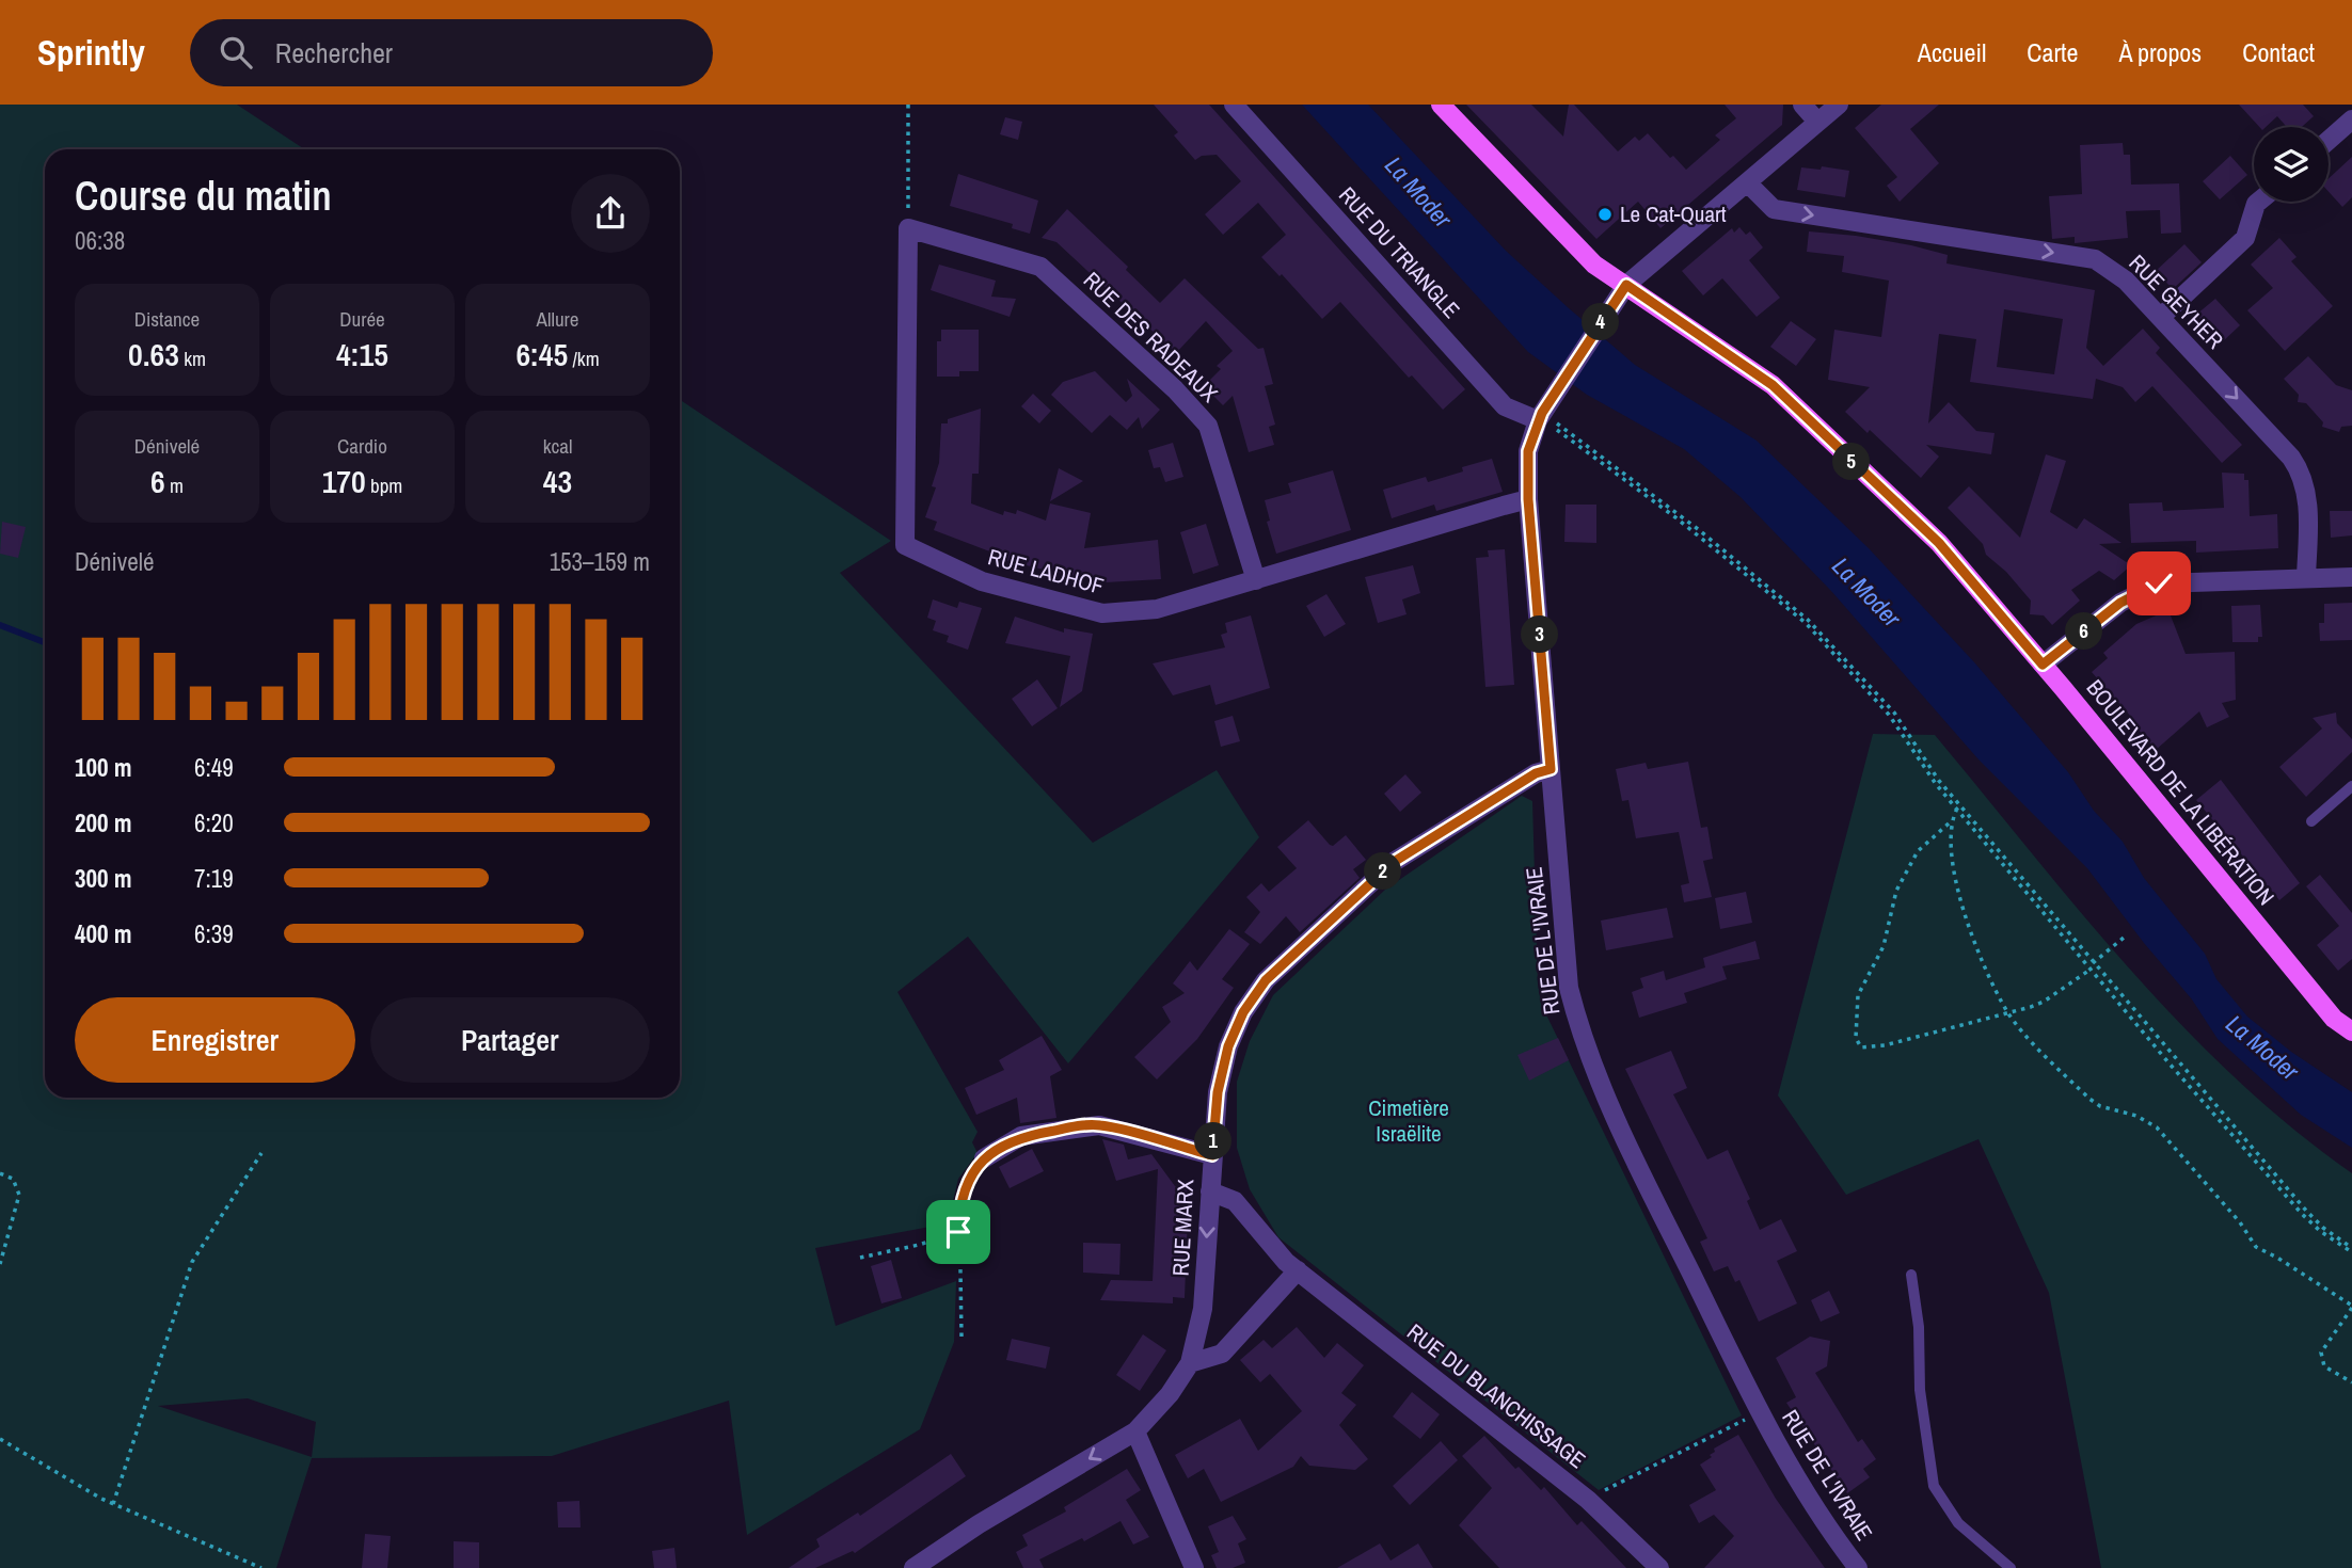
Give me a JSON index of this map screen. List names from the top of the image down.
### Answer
{
  "streets": {
    "main road": ["BOULEVARD DE LA LIBÉRATION"],
    "street": [
      "RUE DU TRIANGLE",
      "RUE GEYHER",
      "RUE DES RADEAUX",
      "RUE LADHOF",
      "RUE DE L'IVRAIE",
      "RUE MARX",
      "RUE DU BLANCHISSAGE"
    ]
  },
  "crossings": [
    ["RUE DU TRIANGLE", "RUE DE L'IVRAIE"],
    ["RUE GEYHER", "RUE DE L'IVRAIE"],
    ["RUE DES RADEAUX", "RUE LADHOF"],
    ["RUE LADHOF", "RUE DE L'IVRAIE"],
    ["BOULEVARD DE LA LIBÉRATION", "RUE DE L'IVRAIE"],
    ["RUE DE L'IVRAIE", "RUE MARX"],
    ["RUE MARX", "RUE DU BLANCHISSAGE"]
  ],
  "one_way": ["RUE GEYHER"],
  "water": ["La Moder"],
  "parks": ["Cimetière Israëlite"],
  "places": ["Le Cat-Quart"],
  "page": {
    "header": "Sprintly",
    "search": "Rechercher",
    "nav": [
      "Accueil",
      "Carte",
      "À propos",
      "Contact"
    ],
    "heading": ["Course du matin", "06:38"],
    "stats": [
      ["Distance", "0.63 km"],
      ["Durée", "4:15"],
      ["Allure", "6:45 /km"],
      ["Dénivelé", "6 m"],
      ["Cardio", "170 bpm"],
      ["kcal", "43"]
    ],
    "pins": [
      "4",
      "5",
      "6",
      "3",
      "2",
      "1"
    ],
    "chart": ["Dénivelé", "153–159 m"],
    "list": [
      {
        "name": "100 m",
        "note": "6:49"
      },
      {
        "name": "200 m",
        "note": "6:20"
      },
      {
        "name": "300 m",
        "note": "7:19"
      },
      {
        "name": "400 m",
        "note": "6:39"
      }
    ],
    "buttons": ["Enregistrer", "Partager"]
  }
}
